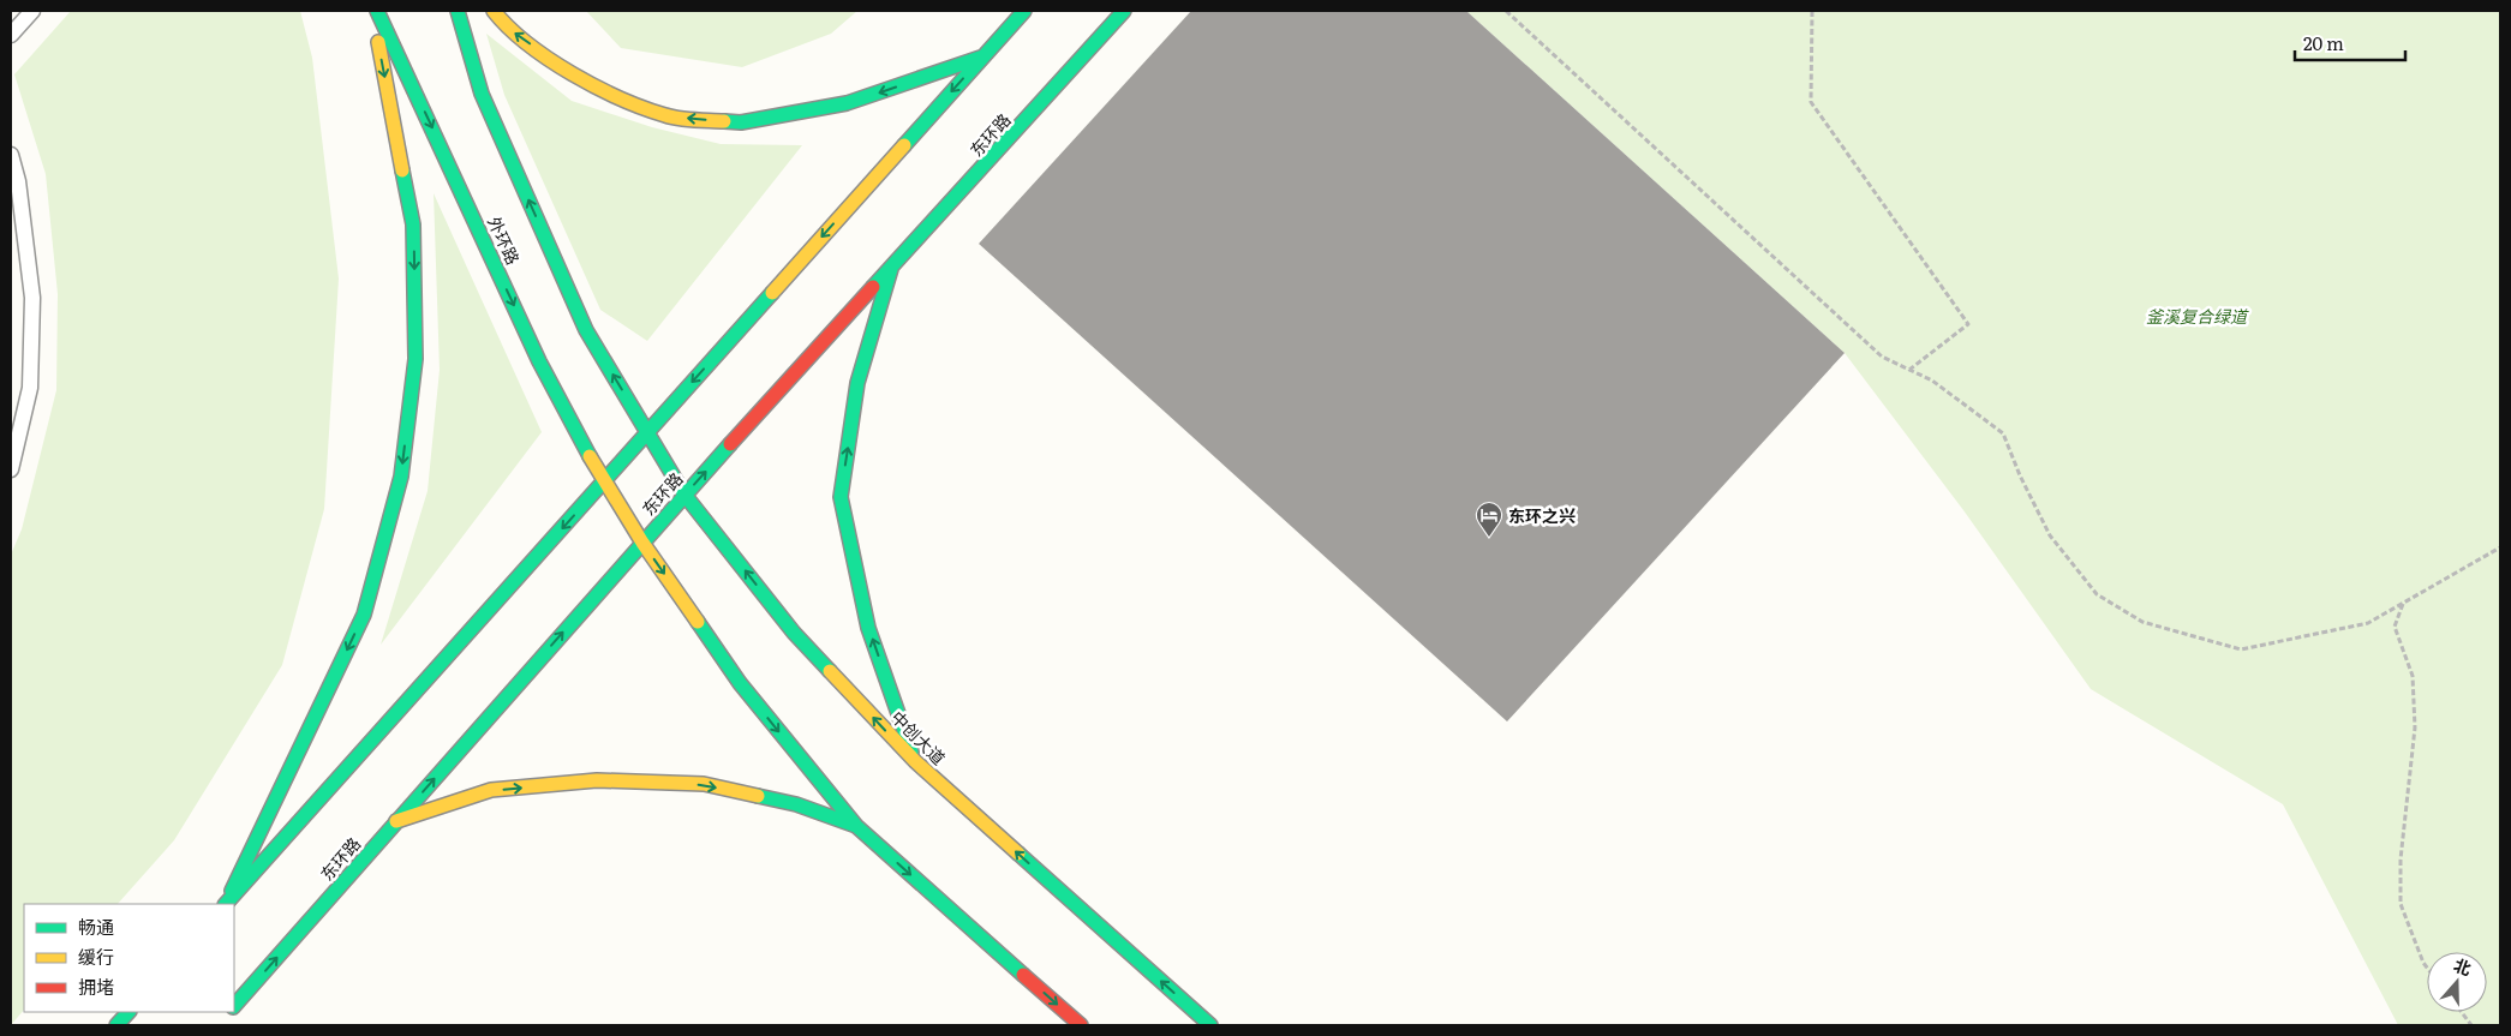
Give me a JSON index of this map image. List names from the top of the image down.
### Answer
{
  "streets": {
    "main road": ["东环路", "外环路", "中创大道"]
  },
  "crossings": [
    ["东环路", "中创大道"]
  ],
  "parks": ["釜溪复合绿道"],
  "places": {
    "hotel": ["东环之兴"]
  },
  "legend": ["畅通", "缓行", "拥堵"],
  "scale_bar": "20 m",
  "north": "top"
}
